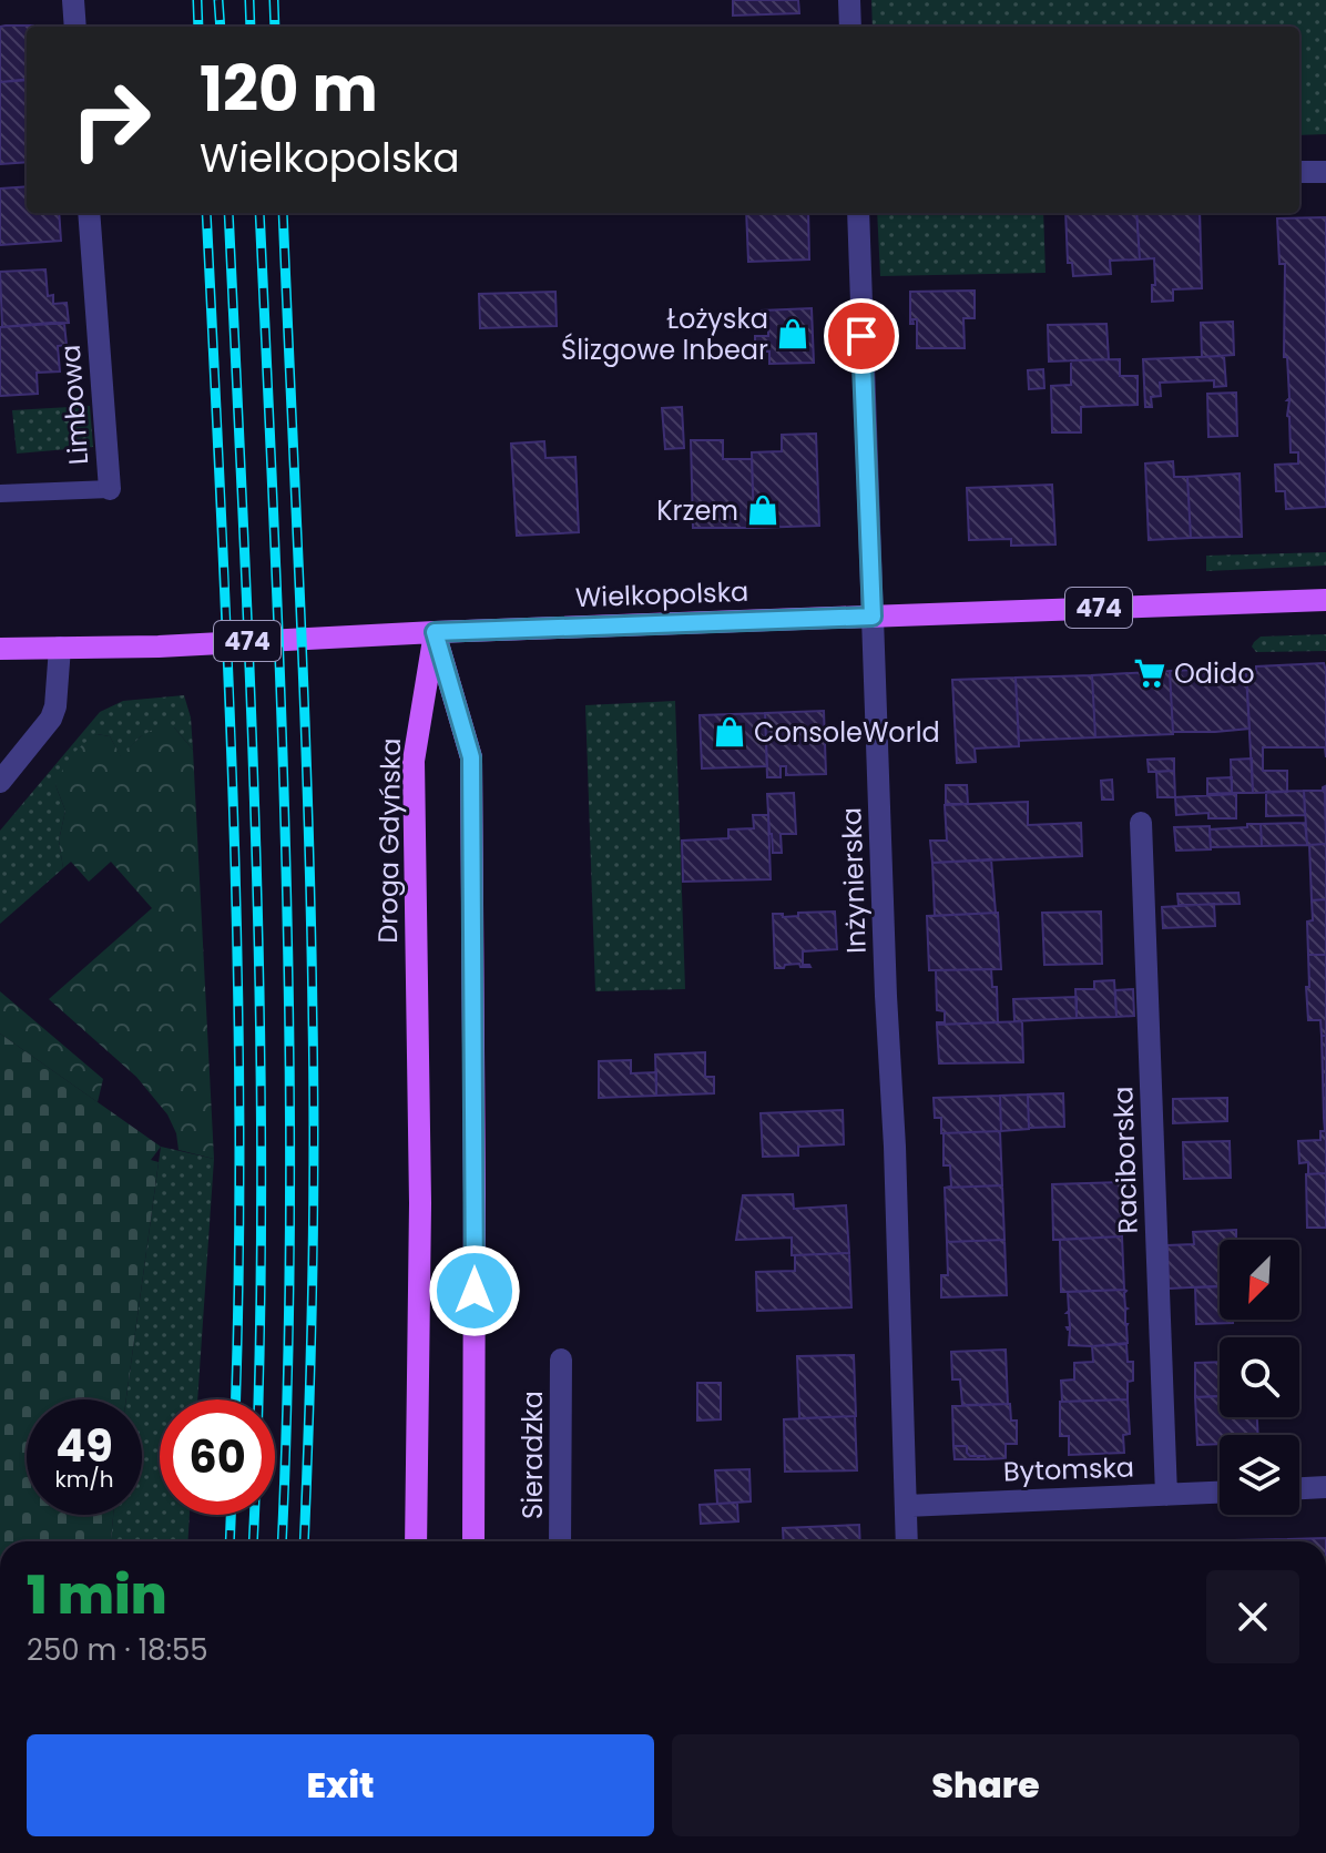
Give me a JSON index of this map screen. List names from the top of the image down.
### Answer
{
  "streets": {
    "main road": ["Wielkopolska", "474", "Droga Gdyńska"],
    "street": [
      "Limbowa",
      "Inżynierska",
      "Raciborska",
      "Sieradzka",
      "Bytomska"
    ]
  },
  "crossings": [
    ["Wielkopolska", "Droga Gdyńska"],
    ["Wielkopolska", "Inżynierska"],
    ["Inżynierska", "Bytomska"],
    ["Raciborska", "Bytomska"]
  ],
  "places": {
    "shop": ["Łożyska Ślizgowe Inbear", "Krzem", "ConsoleWorld"],
    "supermarket": ["Odido"]
  },
  "north": "bottom left",
  "page": {
    "turn": ["120 m", "Wielkopolska"],
    "speed": "49 km/h",
    "limit": "60",
    "heading": ["1 min", "250 m · 18:55"],
    "buttons": ["Exit", "Share"]
  }
}
